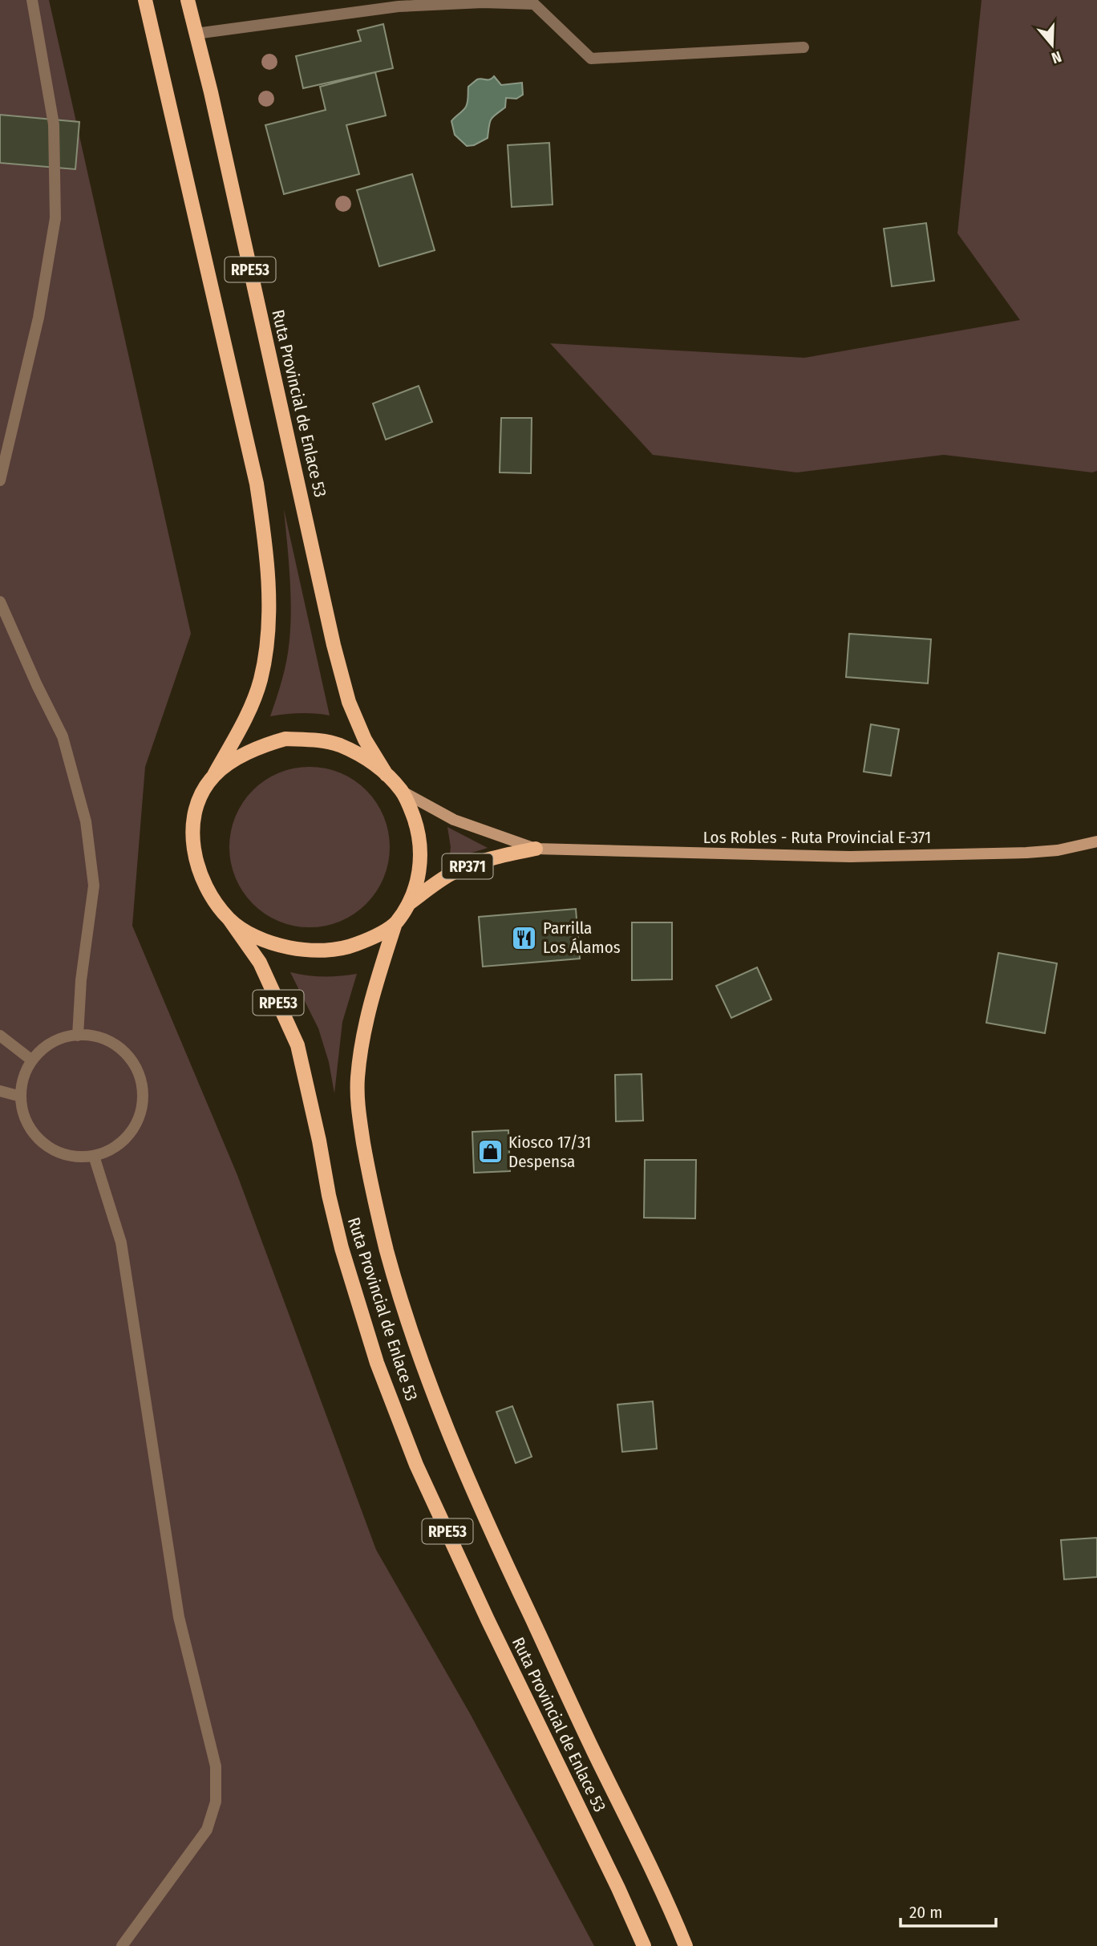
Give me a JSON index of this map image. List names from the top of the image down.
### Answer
{
  "streets": {
    "main road": [
      "RPE53",
      "Ruta Provincial de Enlace 53",
      "Los Robles - Ruta Provincial E-371",
      "RP371"
    ]
  },
  "crossings": [
    ["RPE53", "Ruta Provincial de Enlace 53"],
    ["RPE53", "RP371"],
    ["Los Robles - Ruta Provincial E-371", "RP371"]
  ],
  "places": {
    "restaurant": ["Parrilla Los Álamos"],
    "shop": ["Kiosco 17/31 Despensa"]
  },
  "scale_bar": "20 m",
  "north": "bottom"
}
